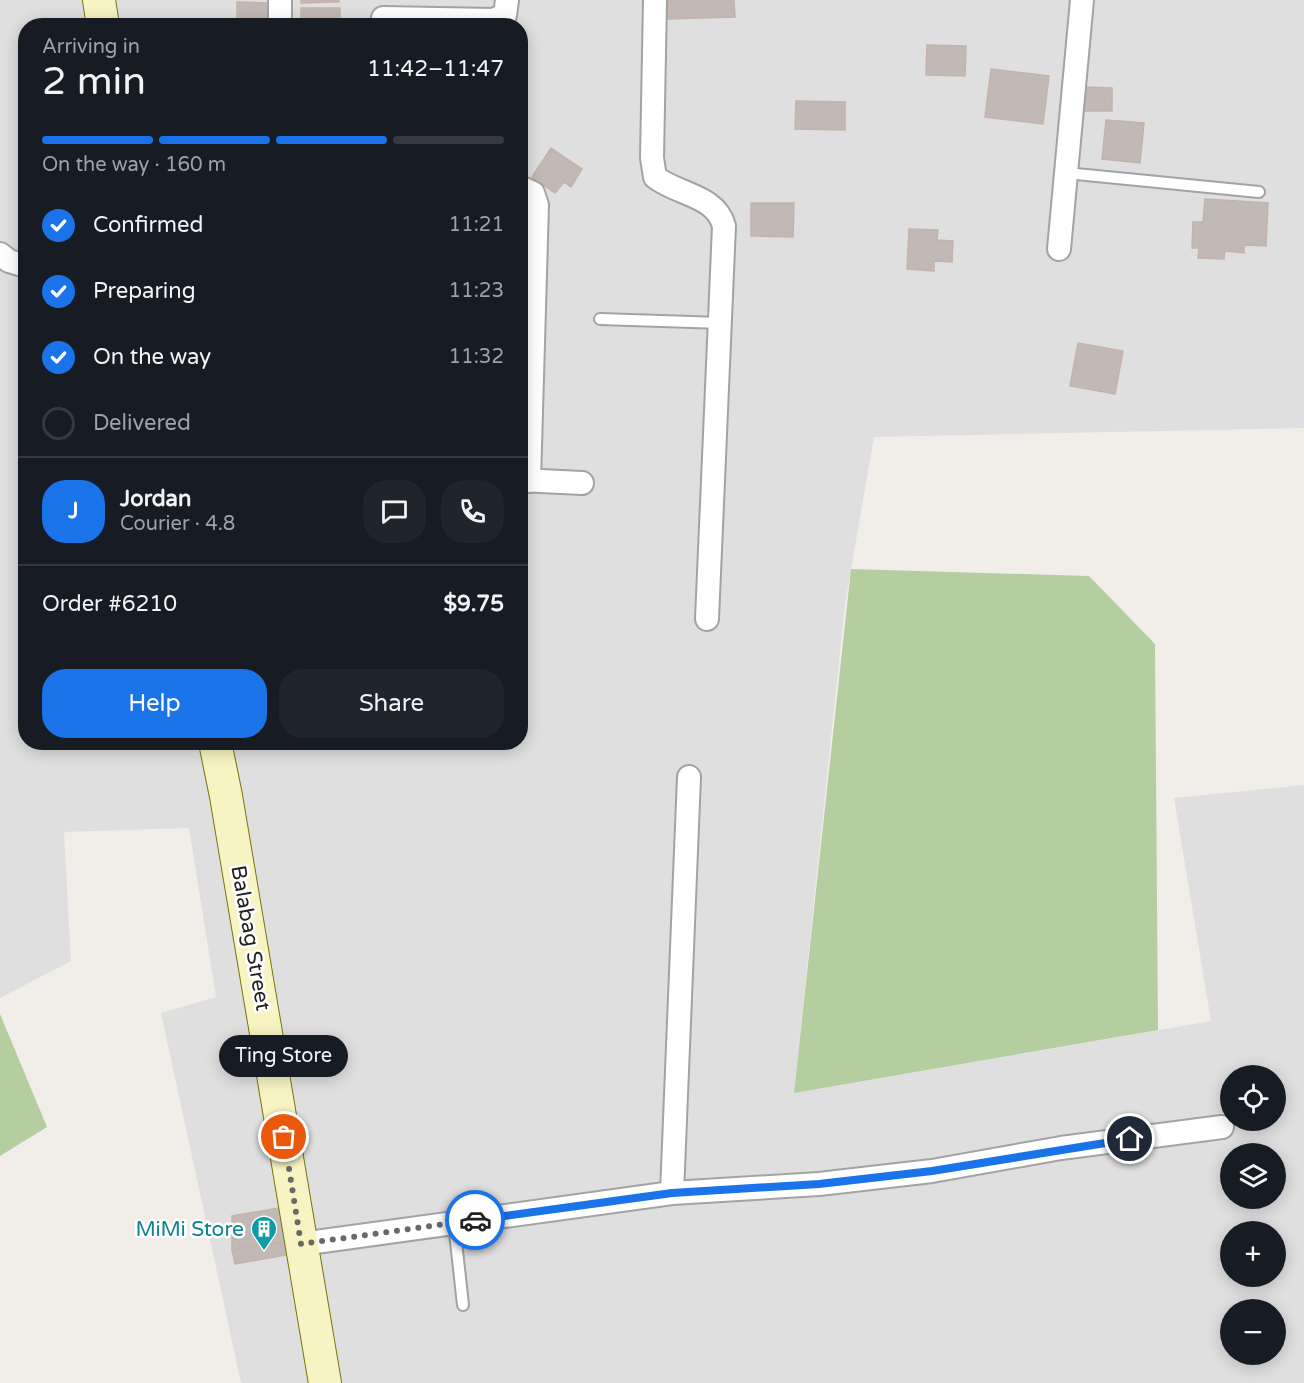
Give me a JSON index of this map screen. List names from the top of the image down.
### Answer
{
  "streets": {
    "street": ["Balabag Street"]
  },
  "places": {
    "other": ["Ting Store"],
    "building": ["MiMi Store"]
  },
  "page": {
    "heading": ["2 min", "Arriving in", "11:42–11:47"],
    "panel": [
      "Jordan",
      "Courier · 4.8",
      "Order #6210",
      "$9.75"
    ],
    "bar": "On the way · 160 m",
    "list": [
      ["Confirmed", "11:21"],
      ["Preparing", "11:23"],
      ["On the way", "11:32"],
      "Delivered"
    ],
    "round": "J",
    "buttons": ["Help", "Share"],
    "bubble": "Ting Store",
    "map_buttons": ["+", "−"]
  }
}
